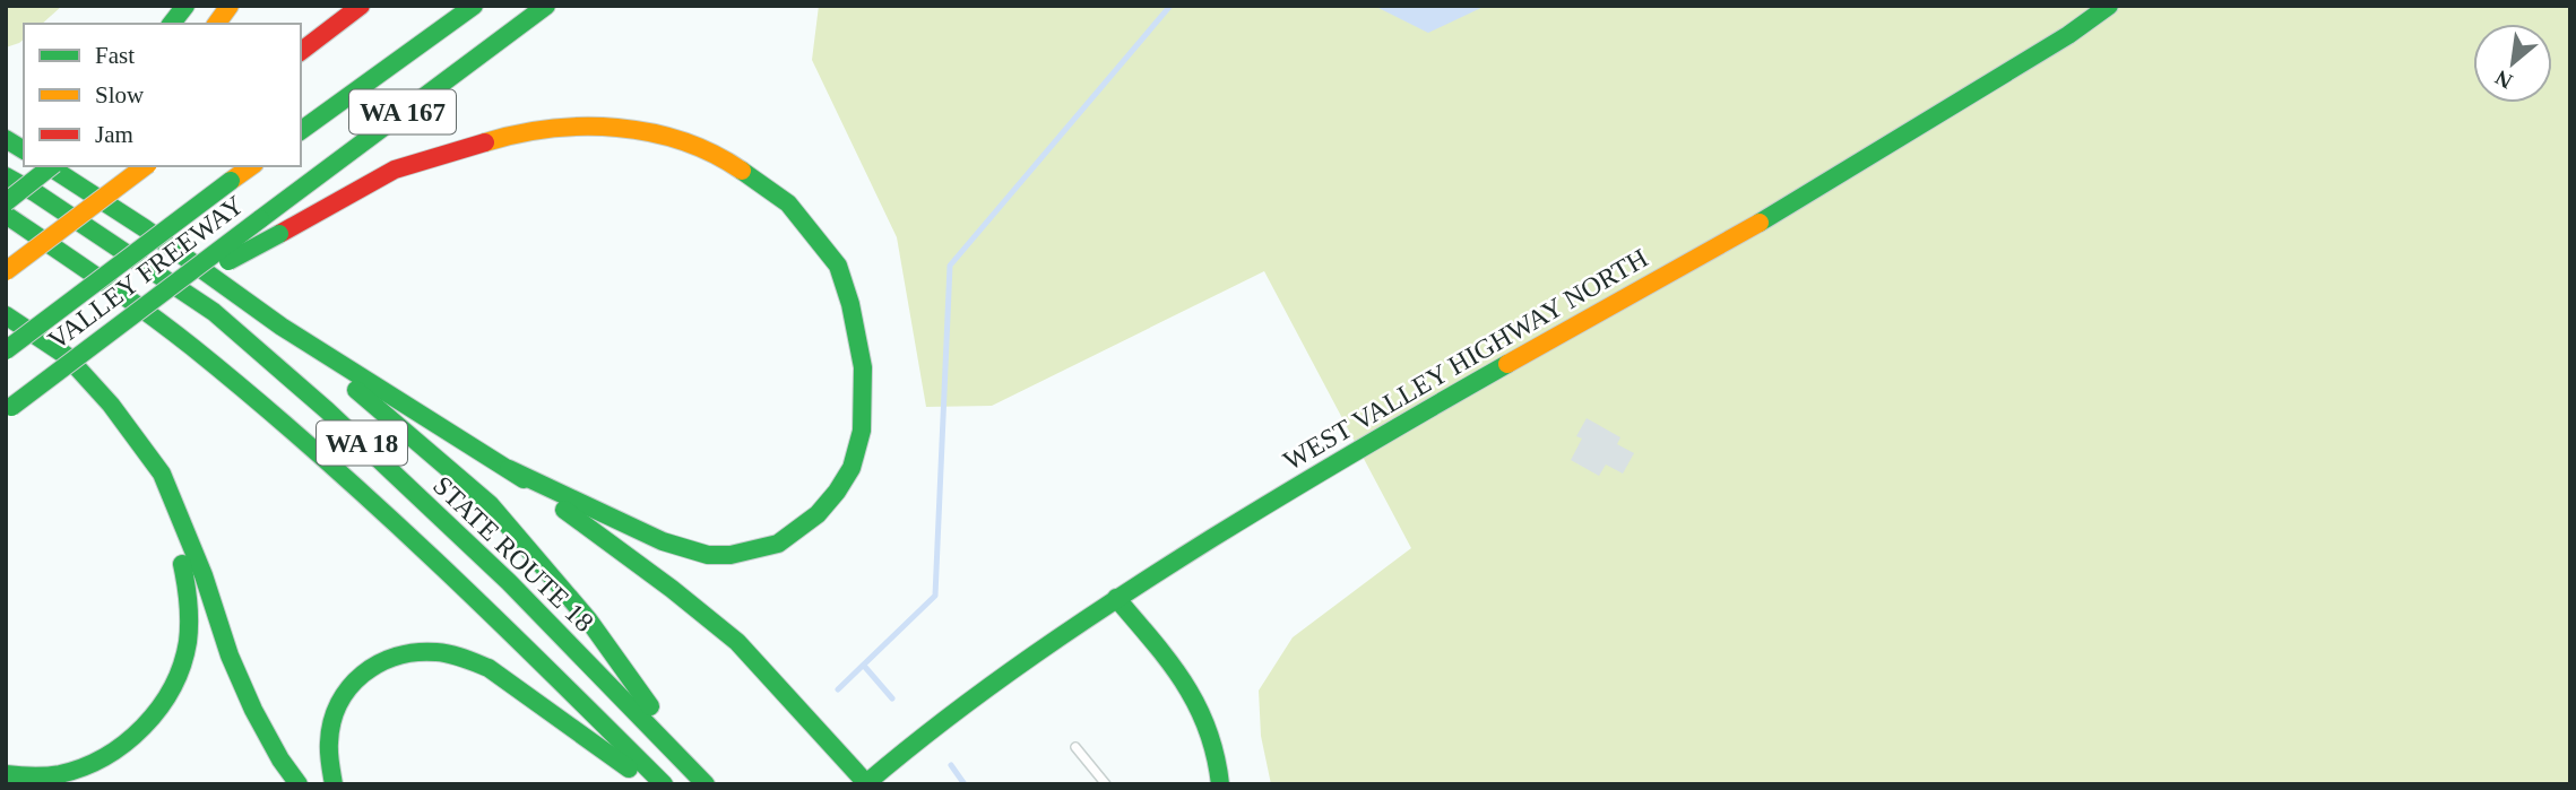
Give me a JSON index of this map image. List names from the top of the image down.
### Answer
{
  "streets": {
    "main road": [
      "WA 167",
      "VALLEY FREEWAY",
      "WEST VALLEY HIGHWAY NORTH",
      "WA 18",
      "STATE ROUTE 18"
    ]
  },
  "legend": ["Fast", "Slow", "Jam"],
  "north": "bottom left"
}
